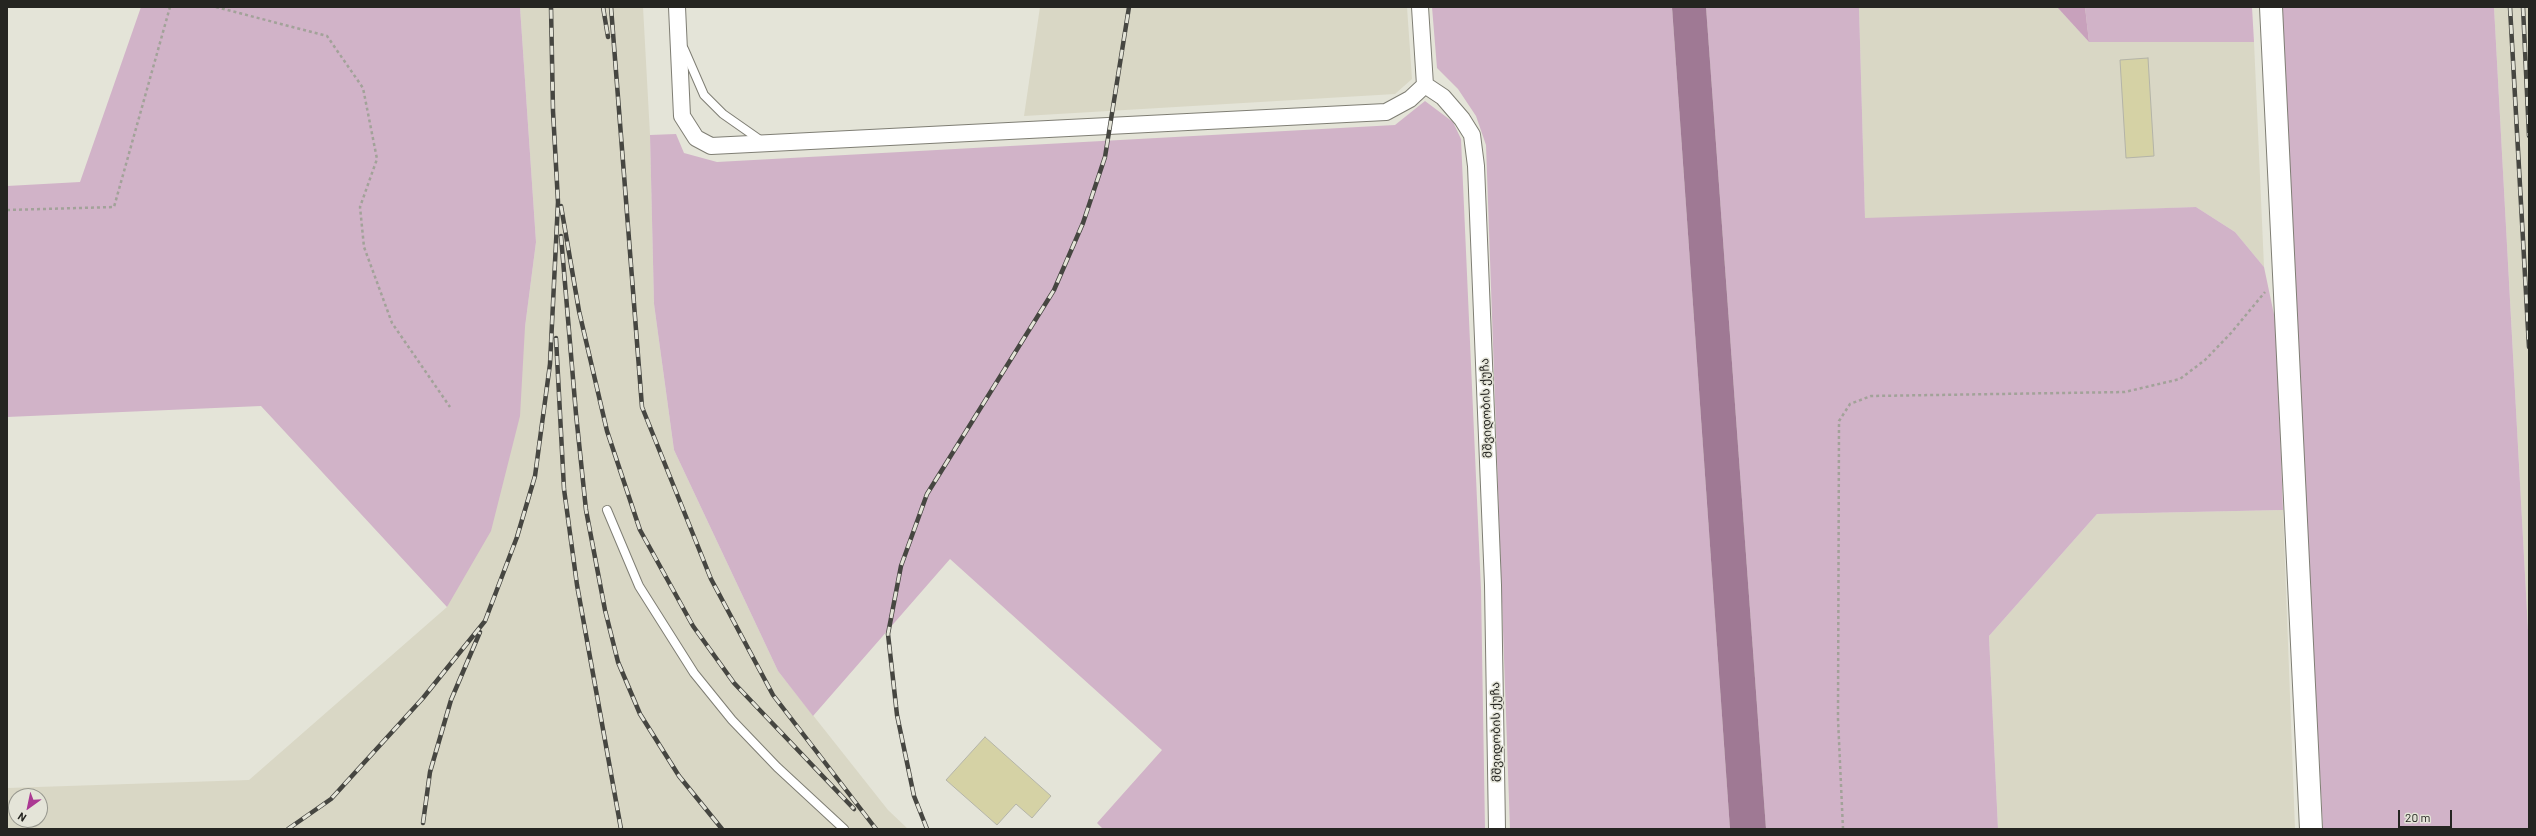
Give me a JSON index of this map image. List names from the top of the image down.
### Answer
{
  "streets": {
    "street": ["მშვიდობის ქუჩა"]
  },
  "scale_bar": "20 m",
  "north": "bottom left"
}
